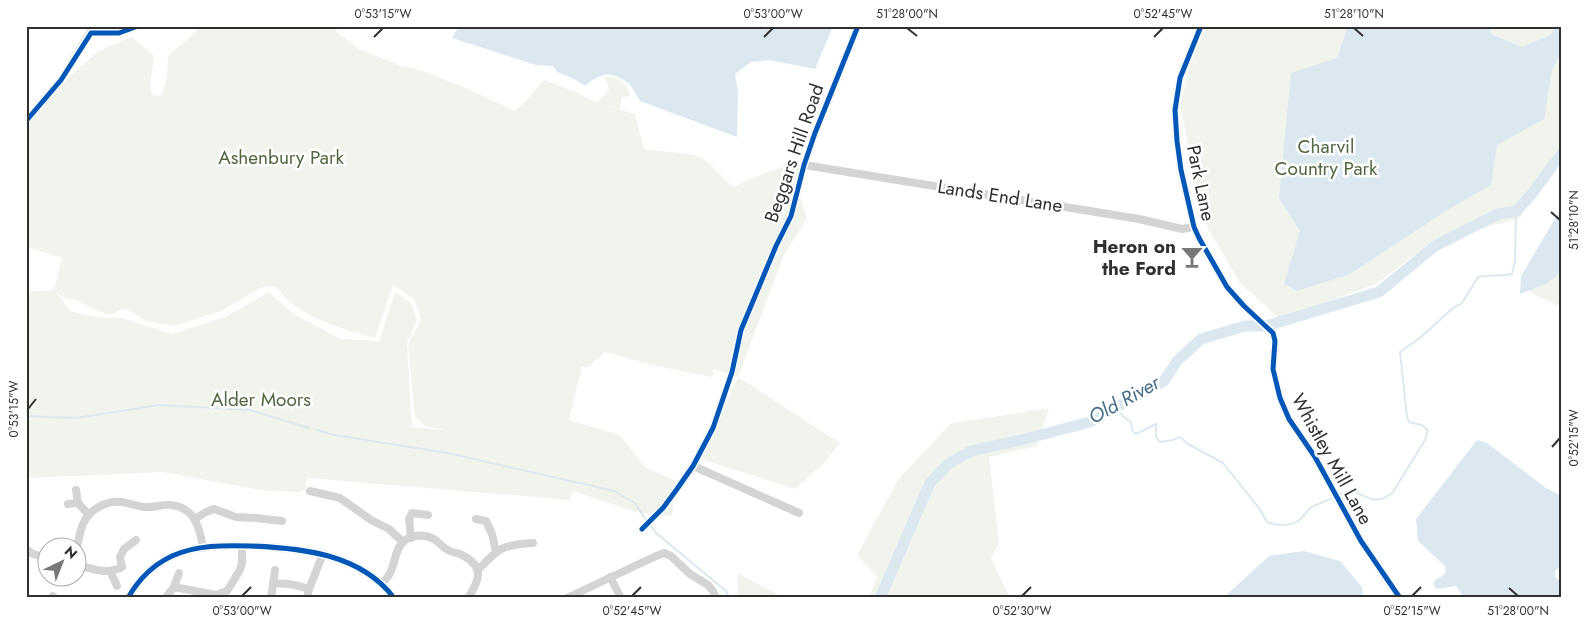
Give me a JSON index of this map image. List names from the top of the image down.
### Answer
{
  "streets": {
    "street": [
      "Beggars Hill Road",
      "Park Lane",
      "Lands End Lane",
      "Whistley Mill Lane"
    ]
  },
  "crossings": [
    ["Beggars Hill Road", "Lands End Lane"],
    ["Park Lane", "Lands End Lane"],
    ["Park Lane", "Whistley Mill Lane"]
  ],
  "water": ["Old River"],
  "parks": ["Charvil Country Park", "Ashenbury Park", "Alder Moors"],
  "places": {
    "bar": ["Heron on the Ford"]
  },
  "north": "top right",
  "coordinates": [
    "0°53'15\"W",
    "0°53'00\"W",
    "51°28'00\"N",
    "0°52'45\"W",
    "51°28'10\"N",
    "0°52'15\"W",
    "0°52'30\"W"
  ]
}
